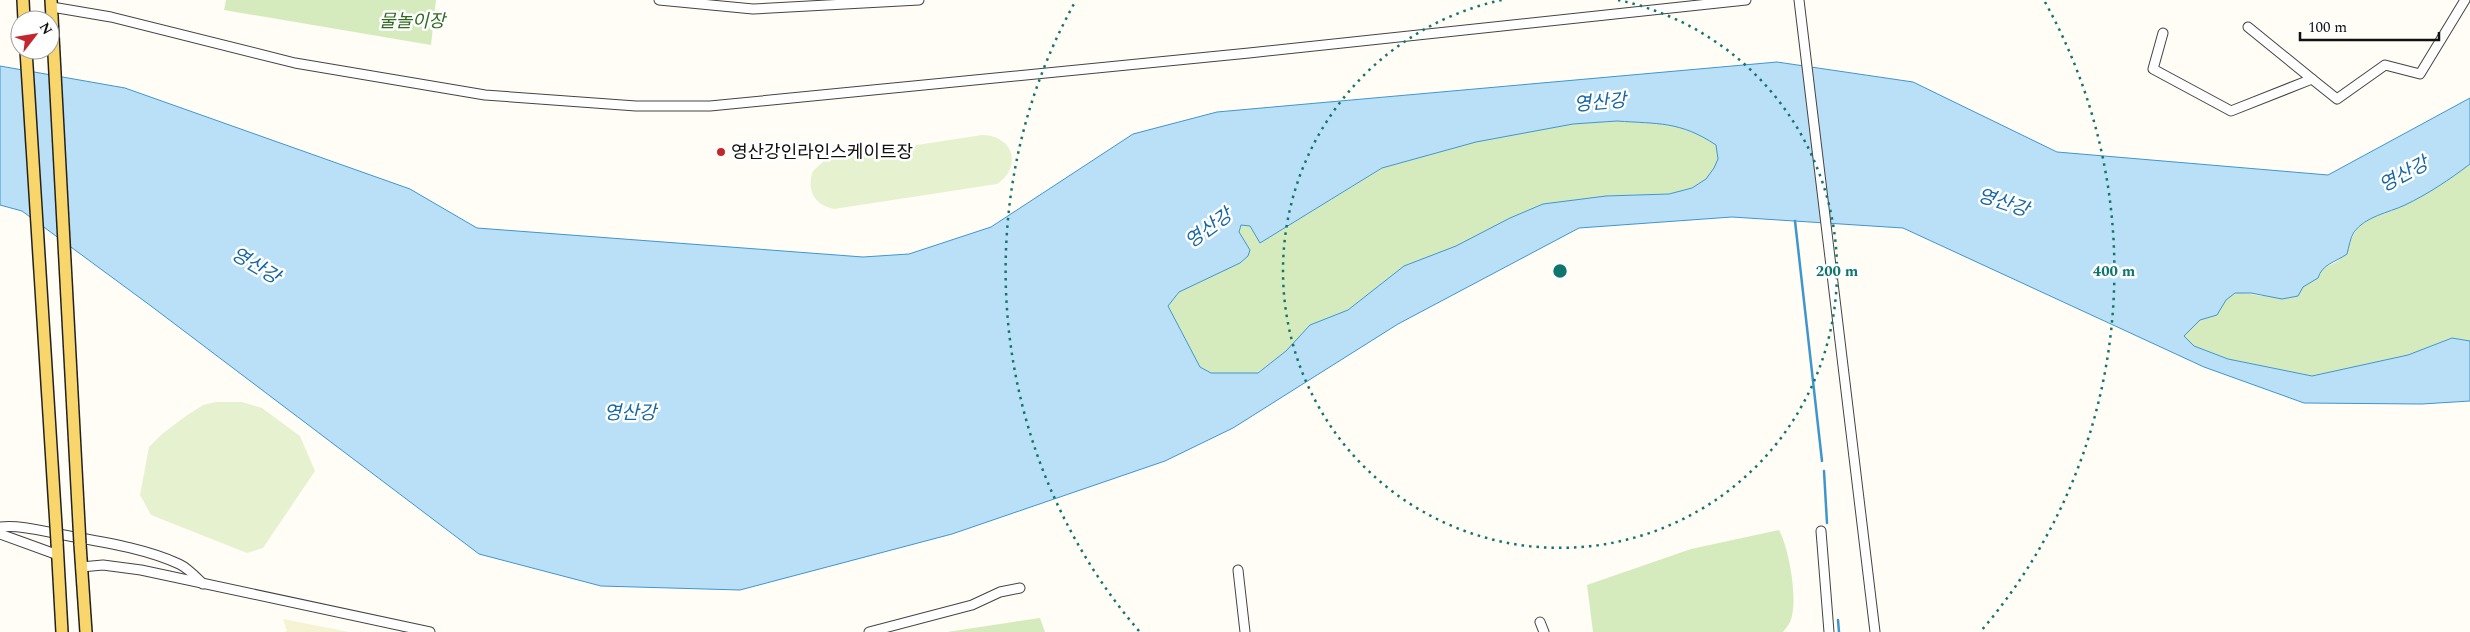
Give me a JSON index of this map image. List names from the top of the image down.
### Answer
{
  "water": ["영산강"],
  "parks": ["물놀이장"],
  "places": ["영산강인라인스케이트장"],
  "scale_bar": "100 m",
  "north": "top right",
  "rings": ["200 m", "400 m"]
}
